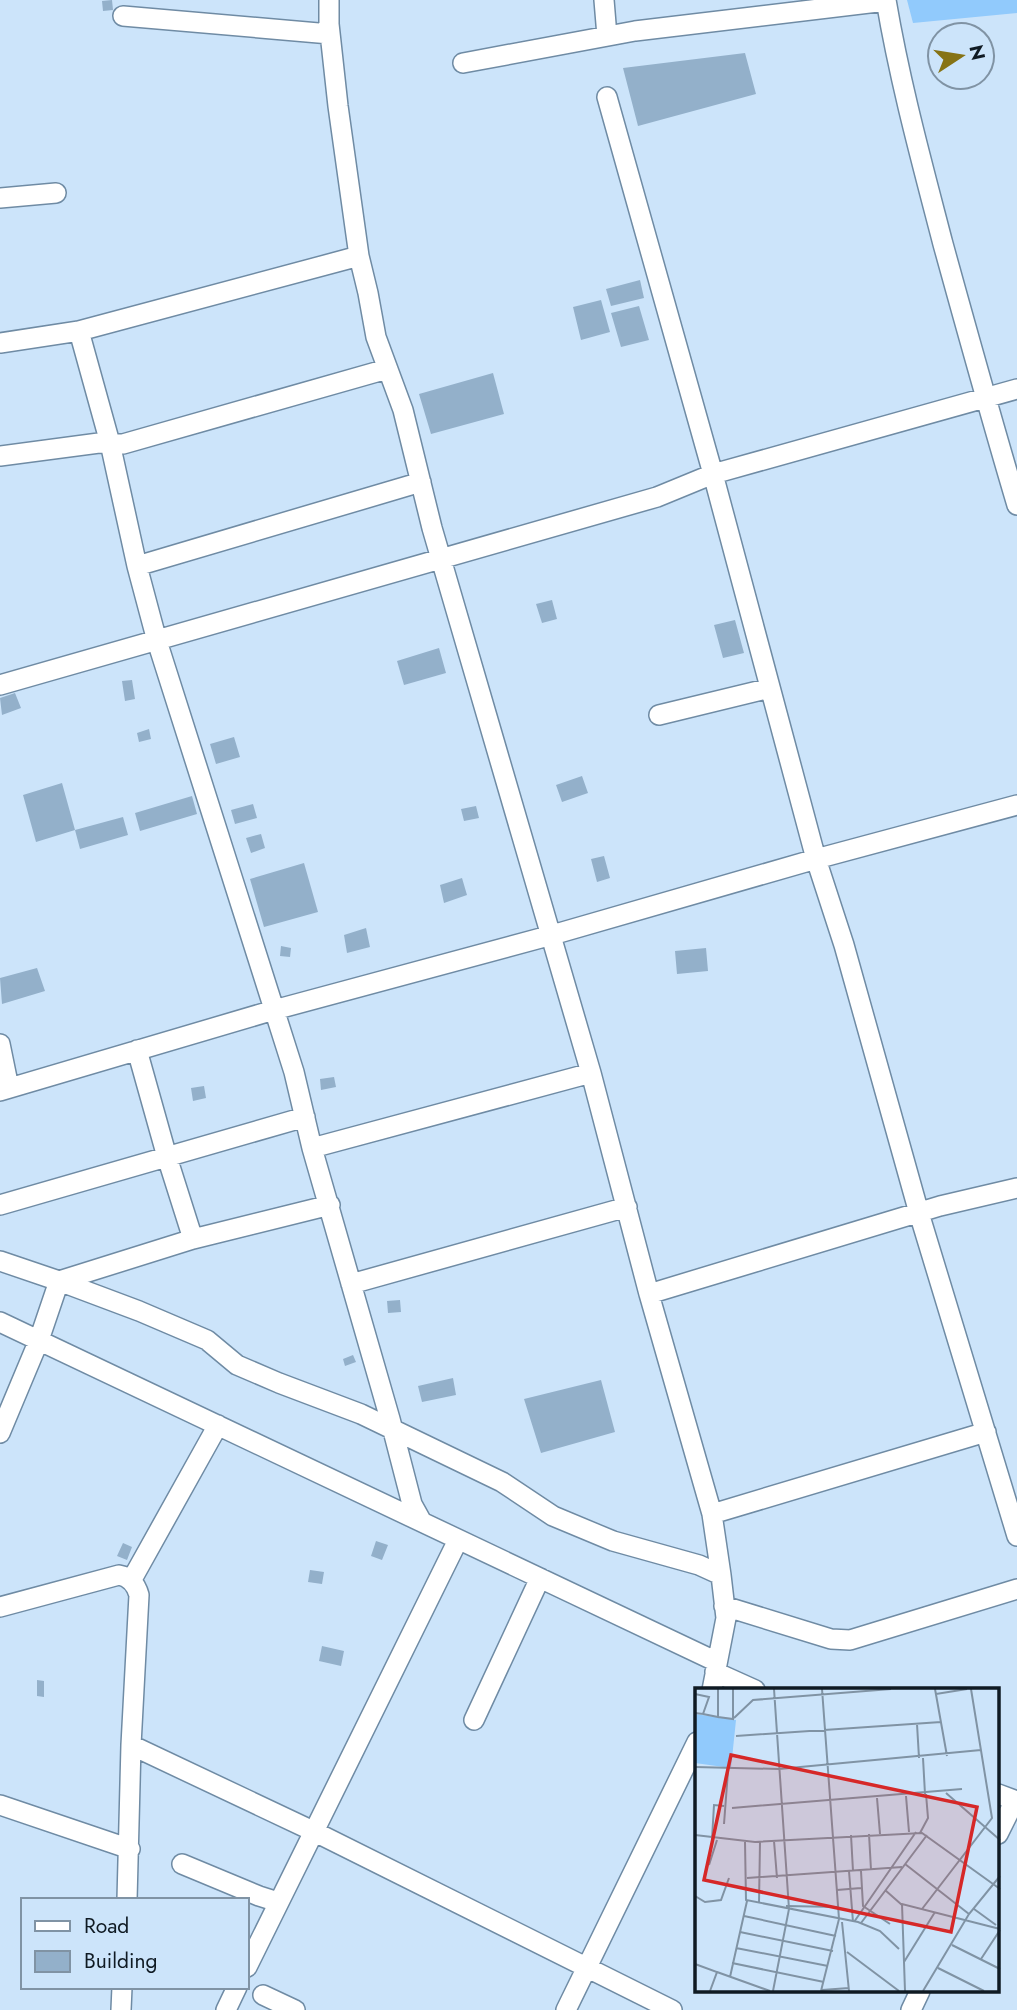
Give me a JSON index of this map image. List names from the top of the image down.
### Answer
{
  "legend": ["Road", "Building"],
  "north": "right"
}
